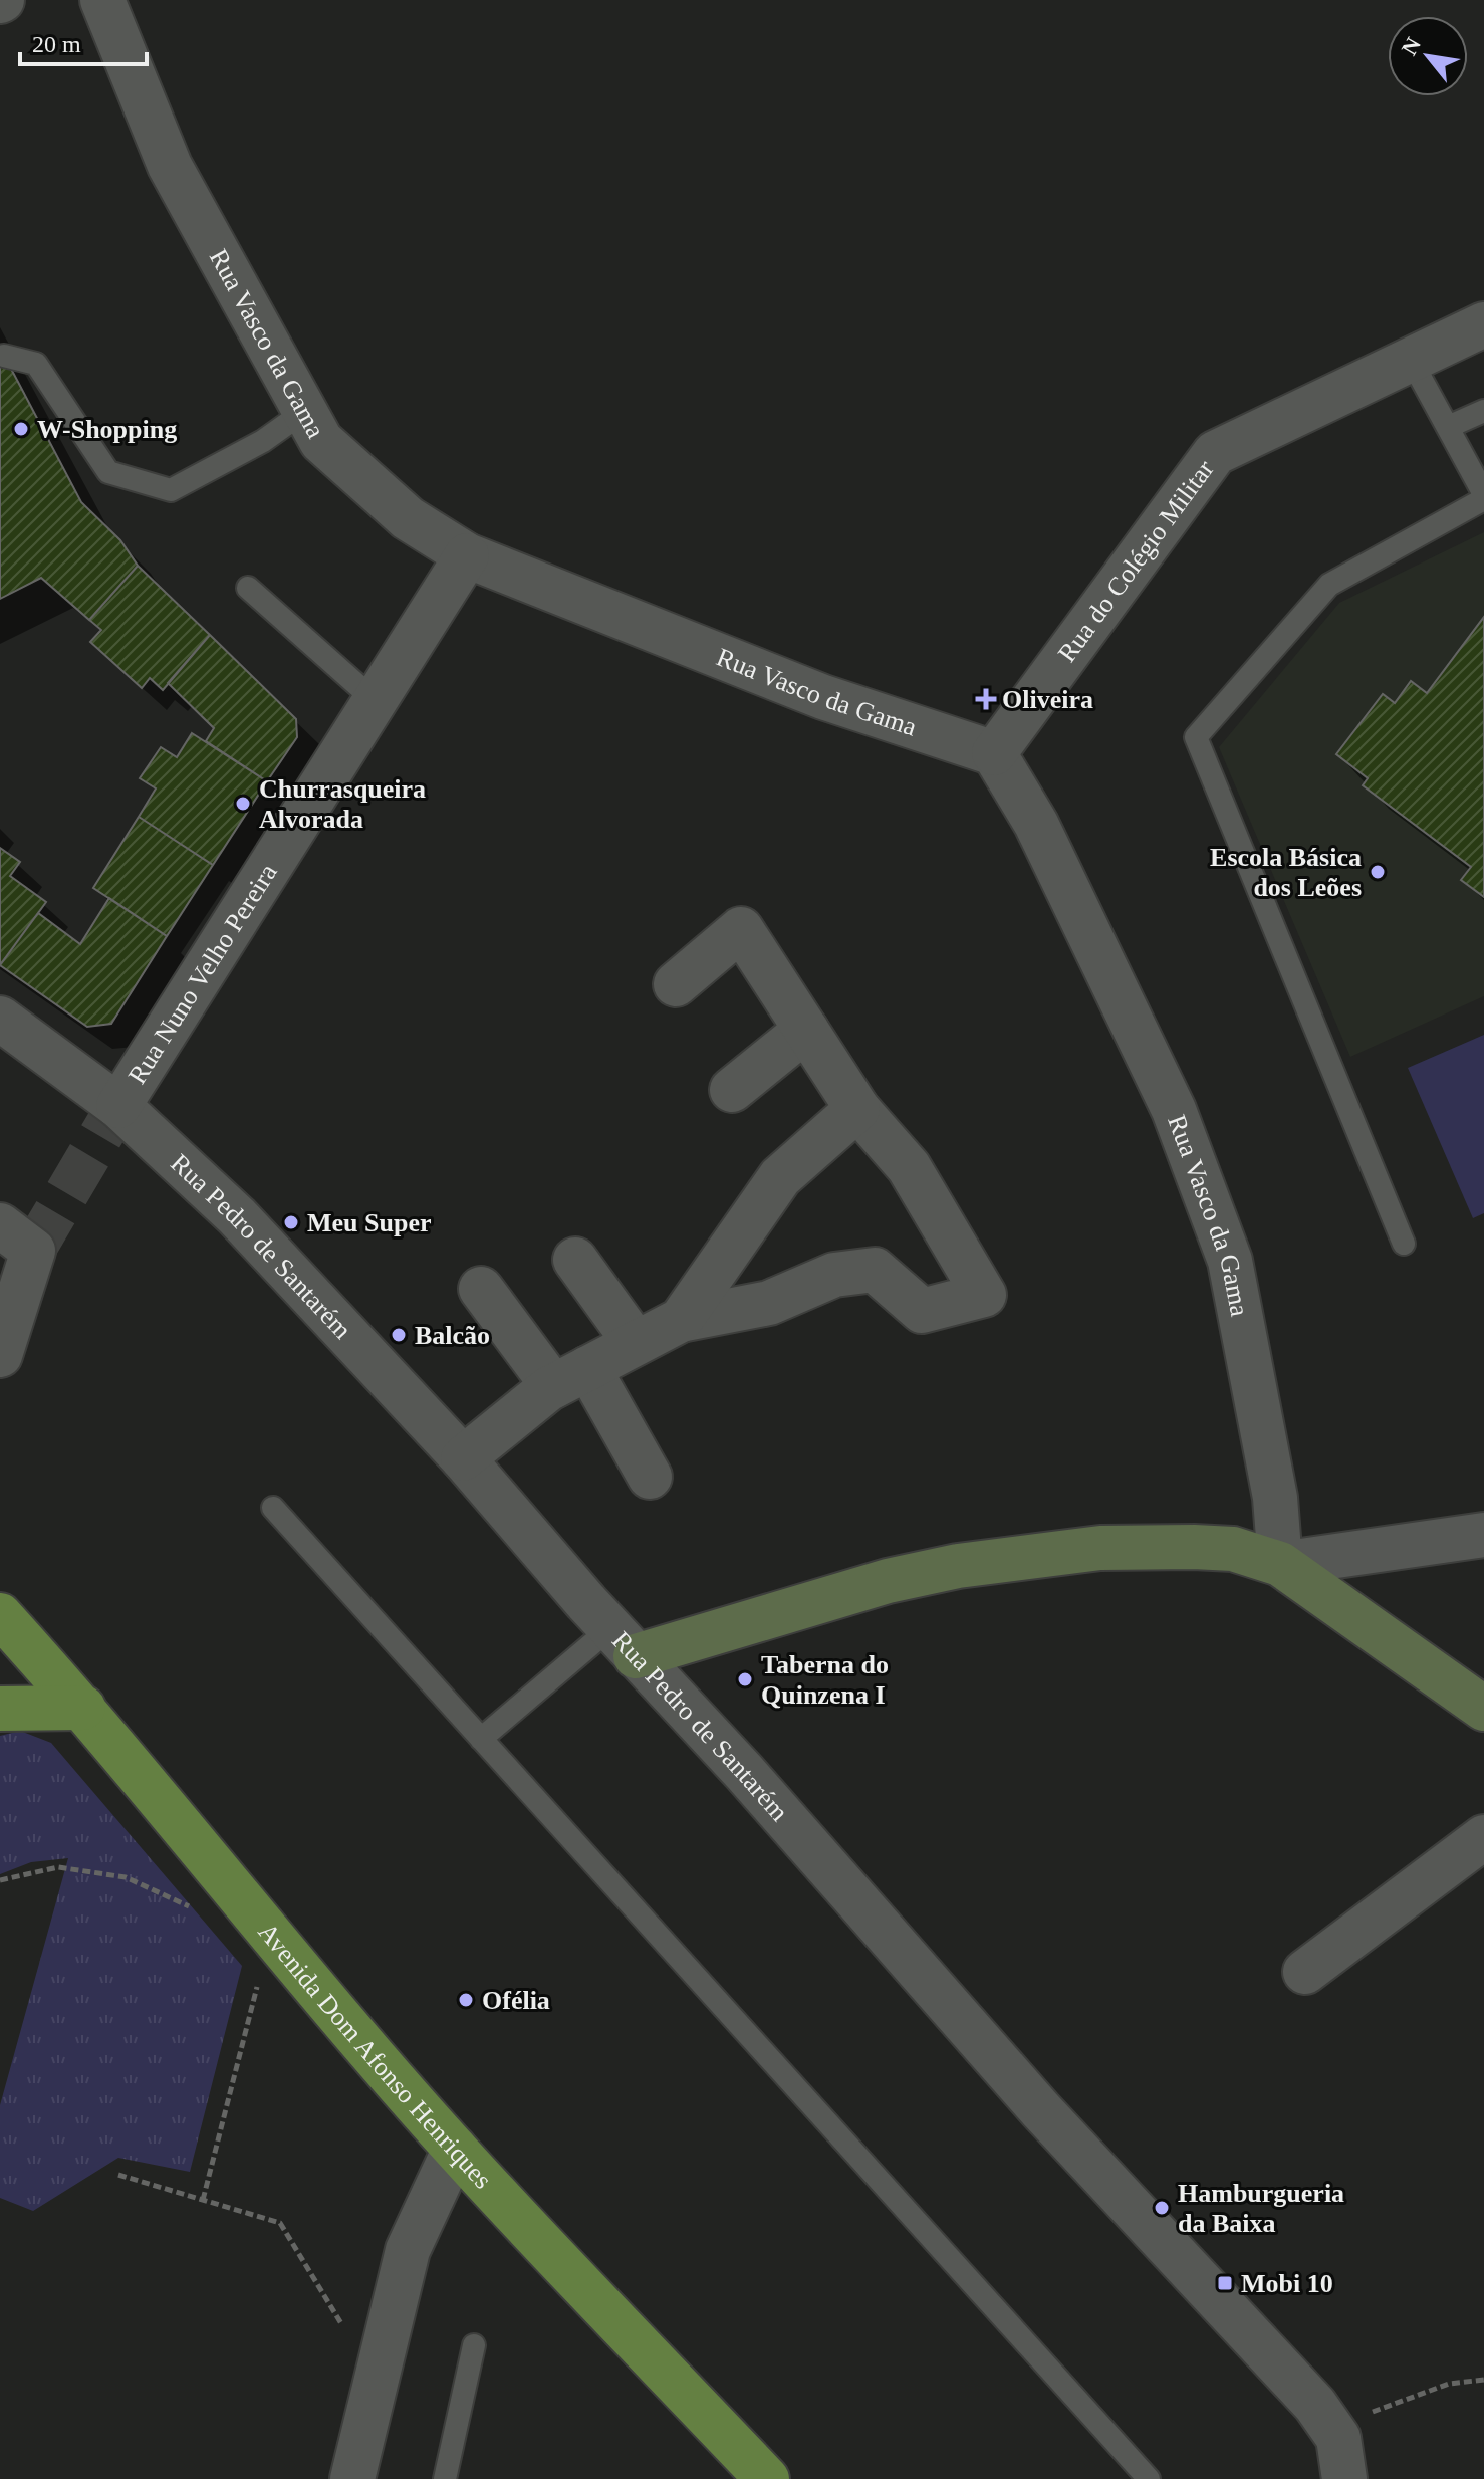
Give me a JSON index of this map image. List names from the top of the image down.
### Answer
{
  "streets": {
    "main road": ["Avenida Dom Afonso Henriques"],
    "street": [
      "Rua Vasco da Gama",
      "Rua do Colégio Militar",
      "Rua Nuno Velho Pereira",
      "Rua Pedro de Santarém"
    ]
  },
  "crossings": [
    ["Rua Vasco da Gama", "Rua do Colégio Militar"],
    ["Rua Vasco da Gama", "Rua Nuno Velho Pereira"],
    ["Rua Nuno Velho Pereira", "Rua Pedro de Santarém"]
  ],
  "places": {
    "other": [
      "W-Shopping",
      "Churrasqueira Alvorada",
      "Escola Básica dos Leões",
      "Meu Super",
      "Balcão",
      "Taberna do Quinzena I",
      "Ofélia",
      "Hamburgueria da Baixa"
    ],
    "health": ["Oliveira"],
    "transit": ["Mobi 10"]
  },
  "scale_bar": "20 m",
  "north": "top left"
}
